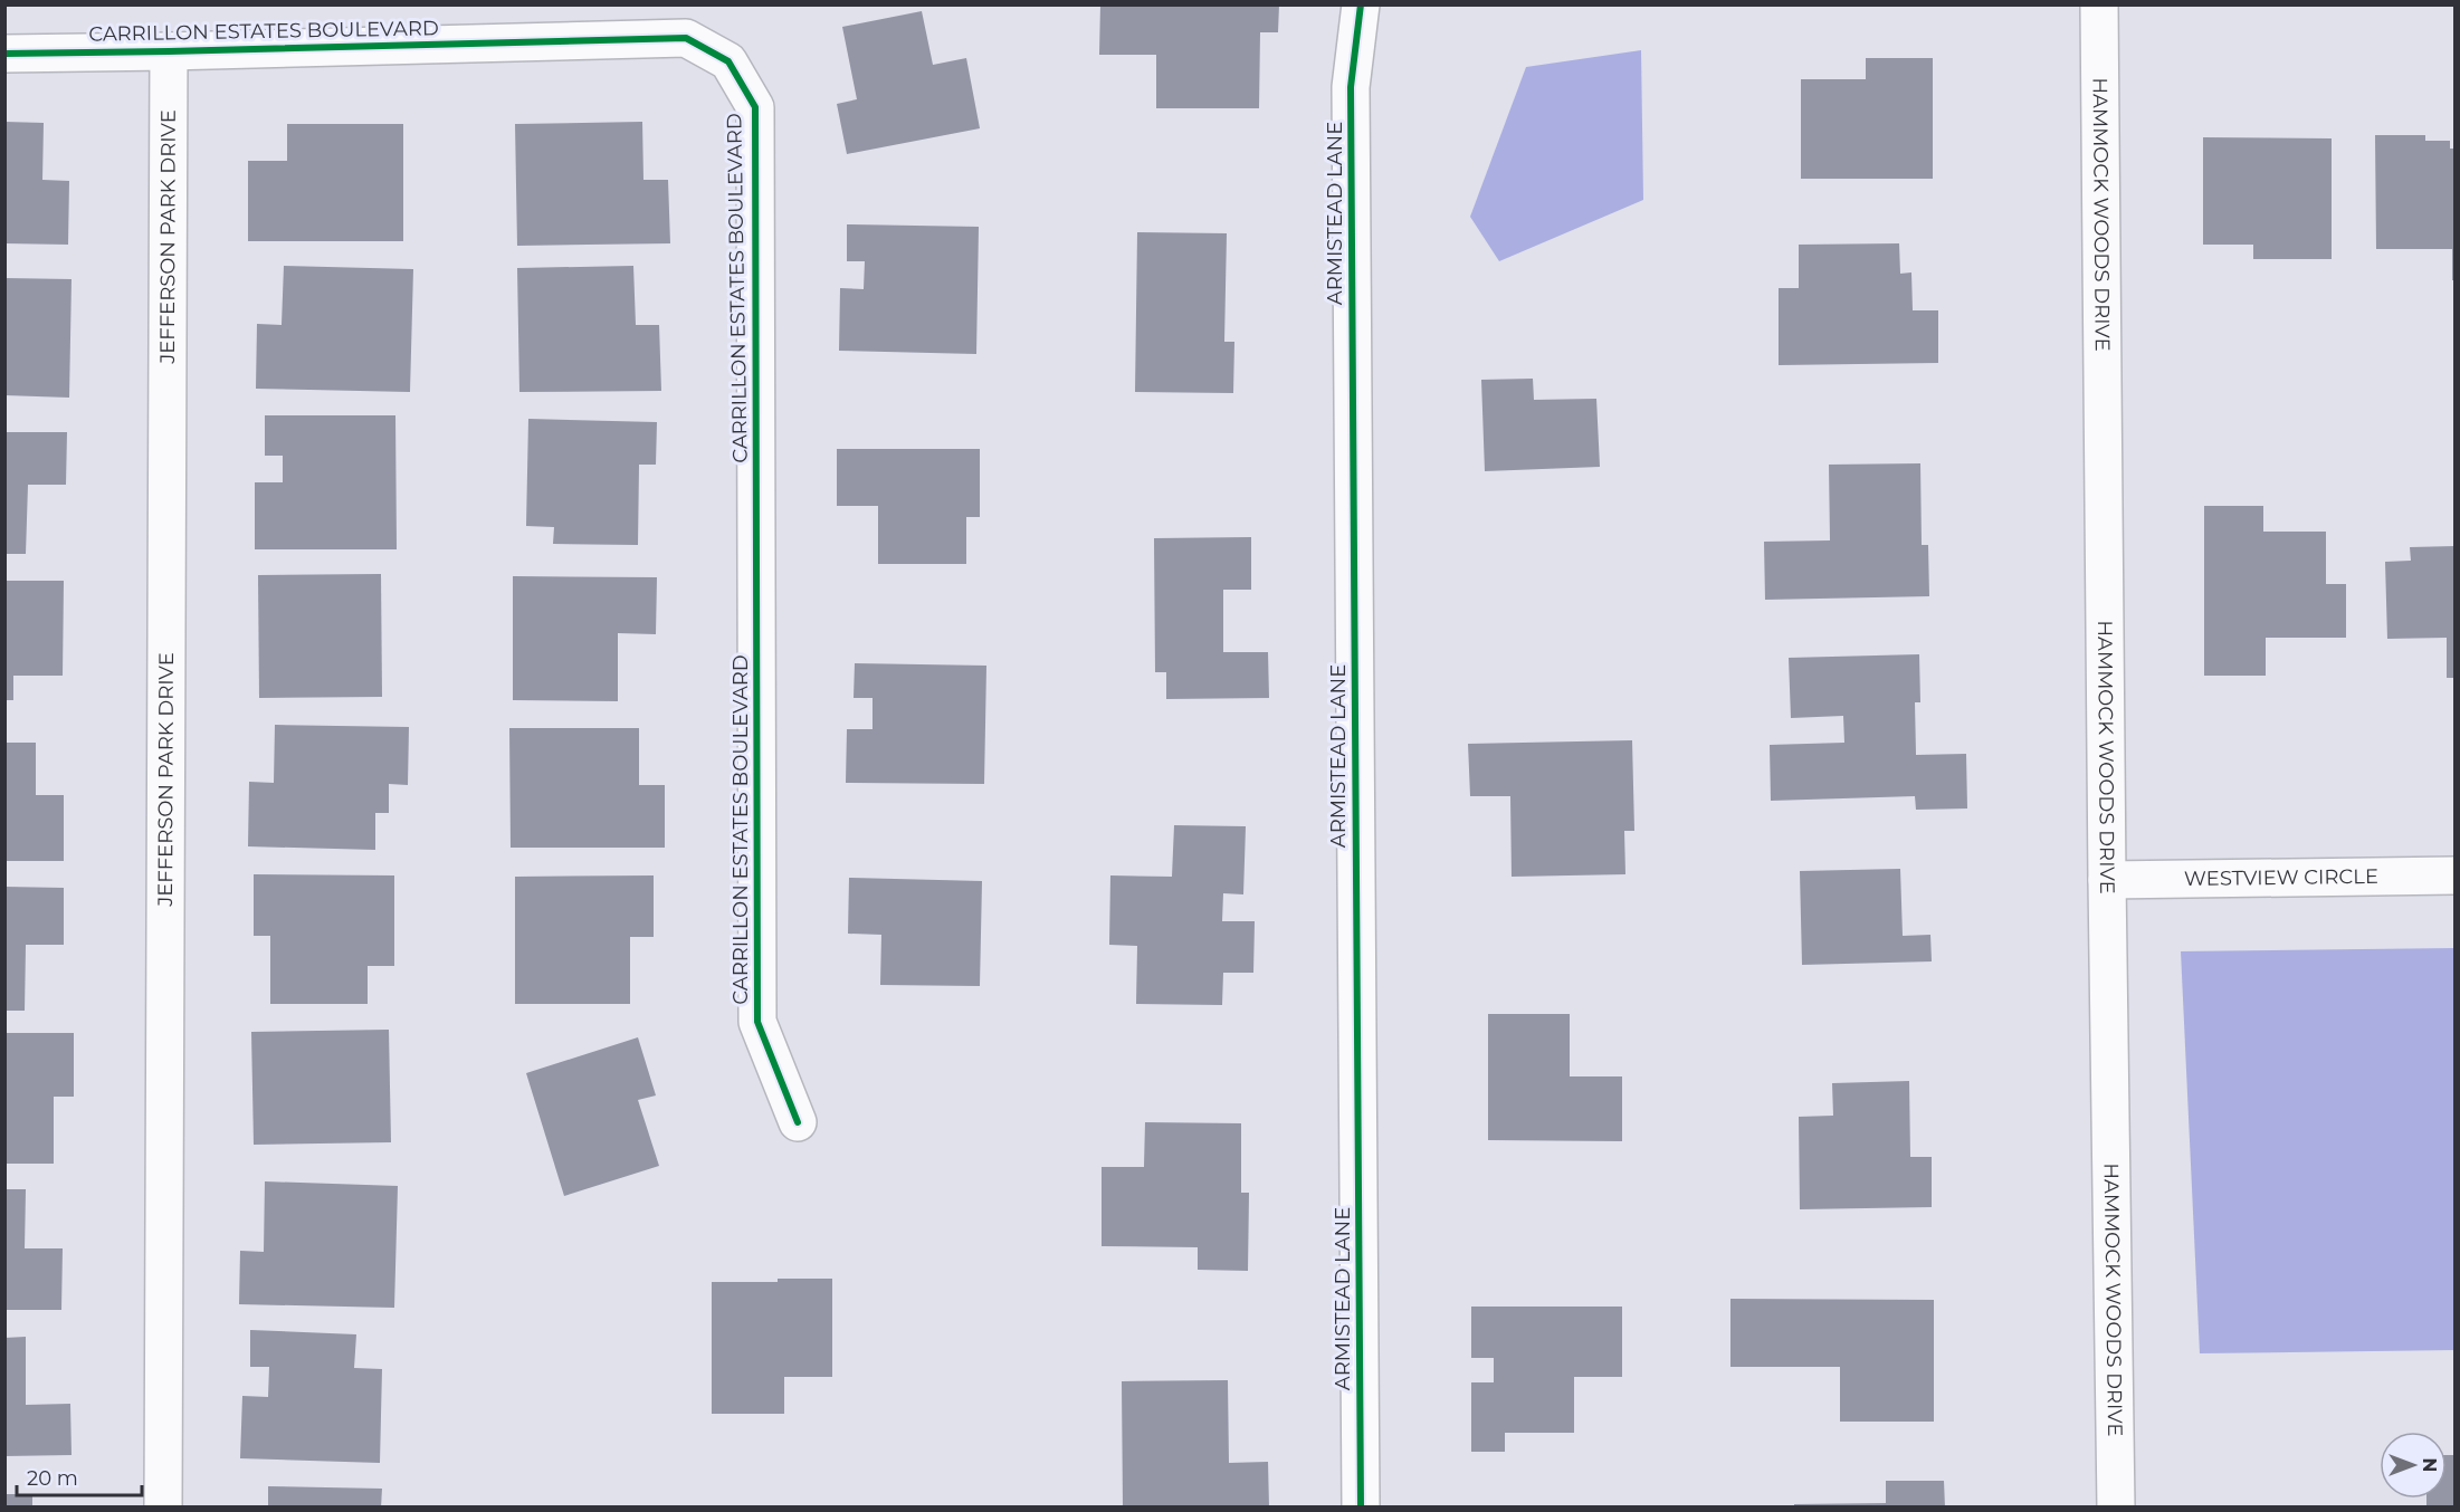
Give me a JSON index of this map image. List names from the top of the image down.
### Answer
{
  "streets": {
    "street": [
      "CARRILLON ESTATES BOULEVARD",
      "ARMISTEAD LANE",
      "HAMMOCK WOODS DRIVE",
      "JEFFERSON PARK DRIVE",
      "WESTVIEW CIRCLE"
    ]
  },
  "crossings": [
    ["CARRILLON ESTATES BOULEVARD", "JEFFERSON PARK DRIVE"],
    ["HAMMOCK WOODS DRIVE", "WESTVIEW CIRCLE"]
  ],
  "scale_bar": "20 m",
  "north": "right"
}
